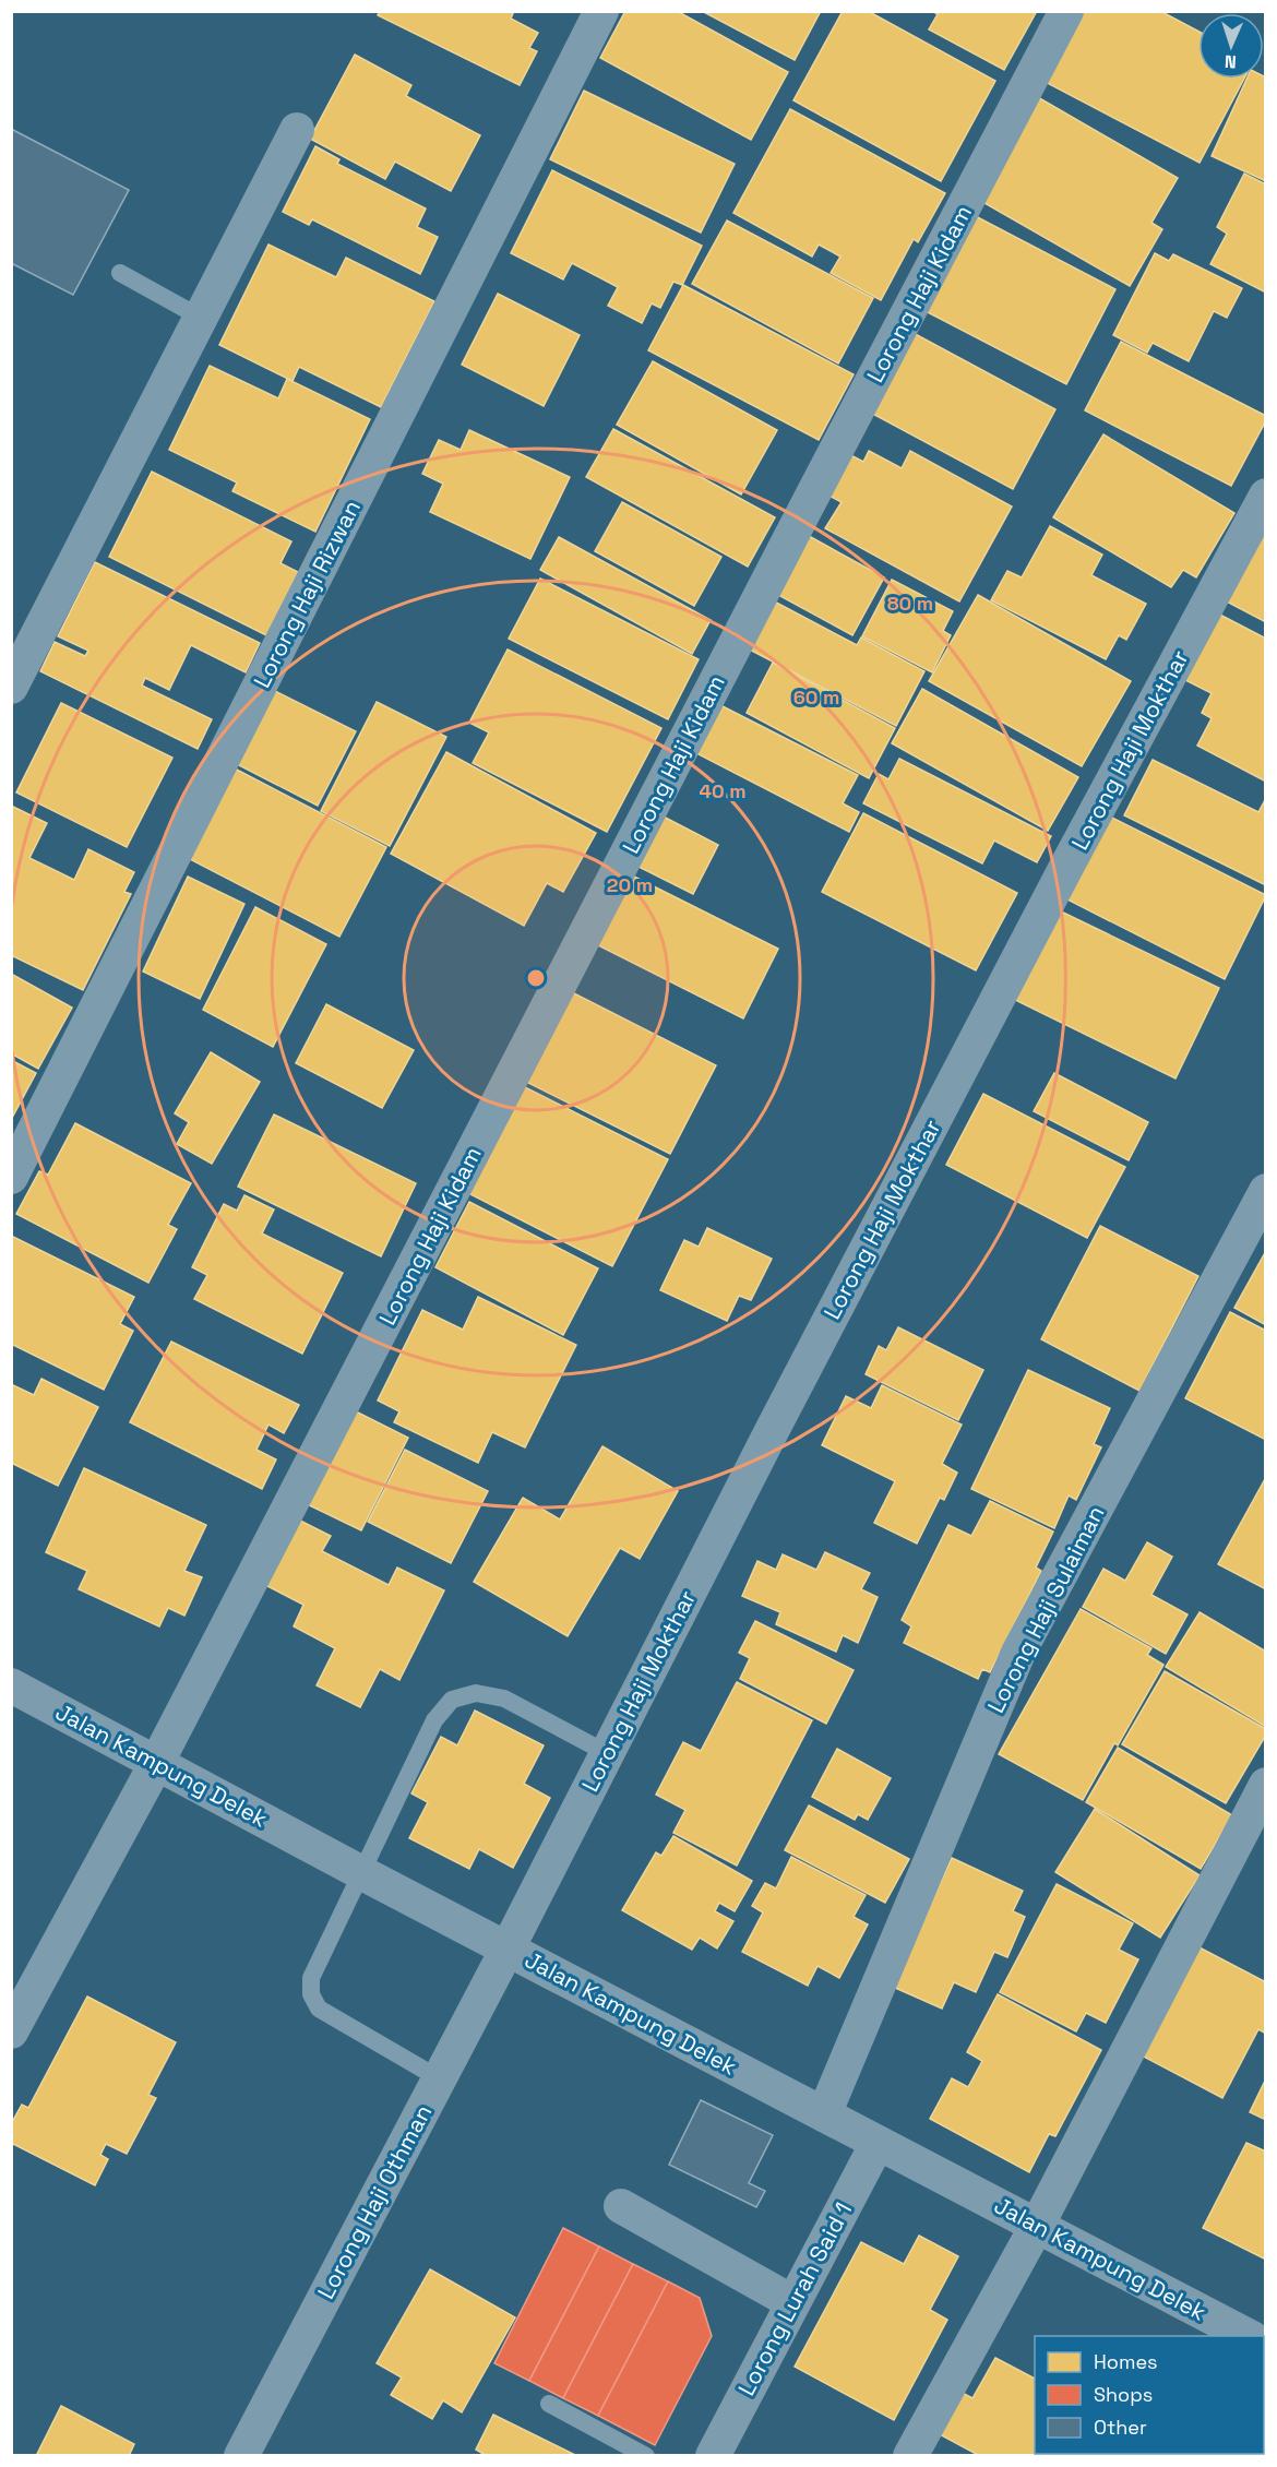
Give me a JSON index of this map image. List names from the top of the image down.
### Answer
{
  "streets": {
    "street": [
      "Lorong Haji Kidam",
      "Lorong Haji Rizwan",
      "Lorong Haji Mokthar",
      "Lorong Haji Sulaiman",
      "Jalan Kampung Delek",
      "Lorong Haji Othman",
      "Lorong Lurah Said 1"
    ]
  },
  "crossings": [
    ["Lorong Haji Kidam", "Jalan Kampung Delek"],
    ["Lorong Haji Mokthar", "Jalan Kampung Delek"],
    ["Lorong Haji Mokthar", "Lorong Haji Othman"],
    ["Lorong Haji Sulaiman", "Jalan Kampung Delek"],
    ["Jalan Kampung Delek", "Lorong Haji Othman"],
    ["Jalan Kampung Delek", "Lorong Lurah Said 1"]
  ],
  "legend": ["Homes", "Shops", "Other"],
  "north": "bottom",
  "rings": [
    "80 m",
    "60 m",
    "40 m",
    "20 m"
  ]
}
